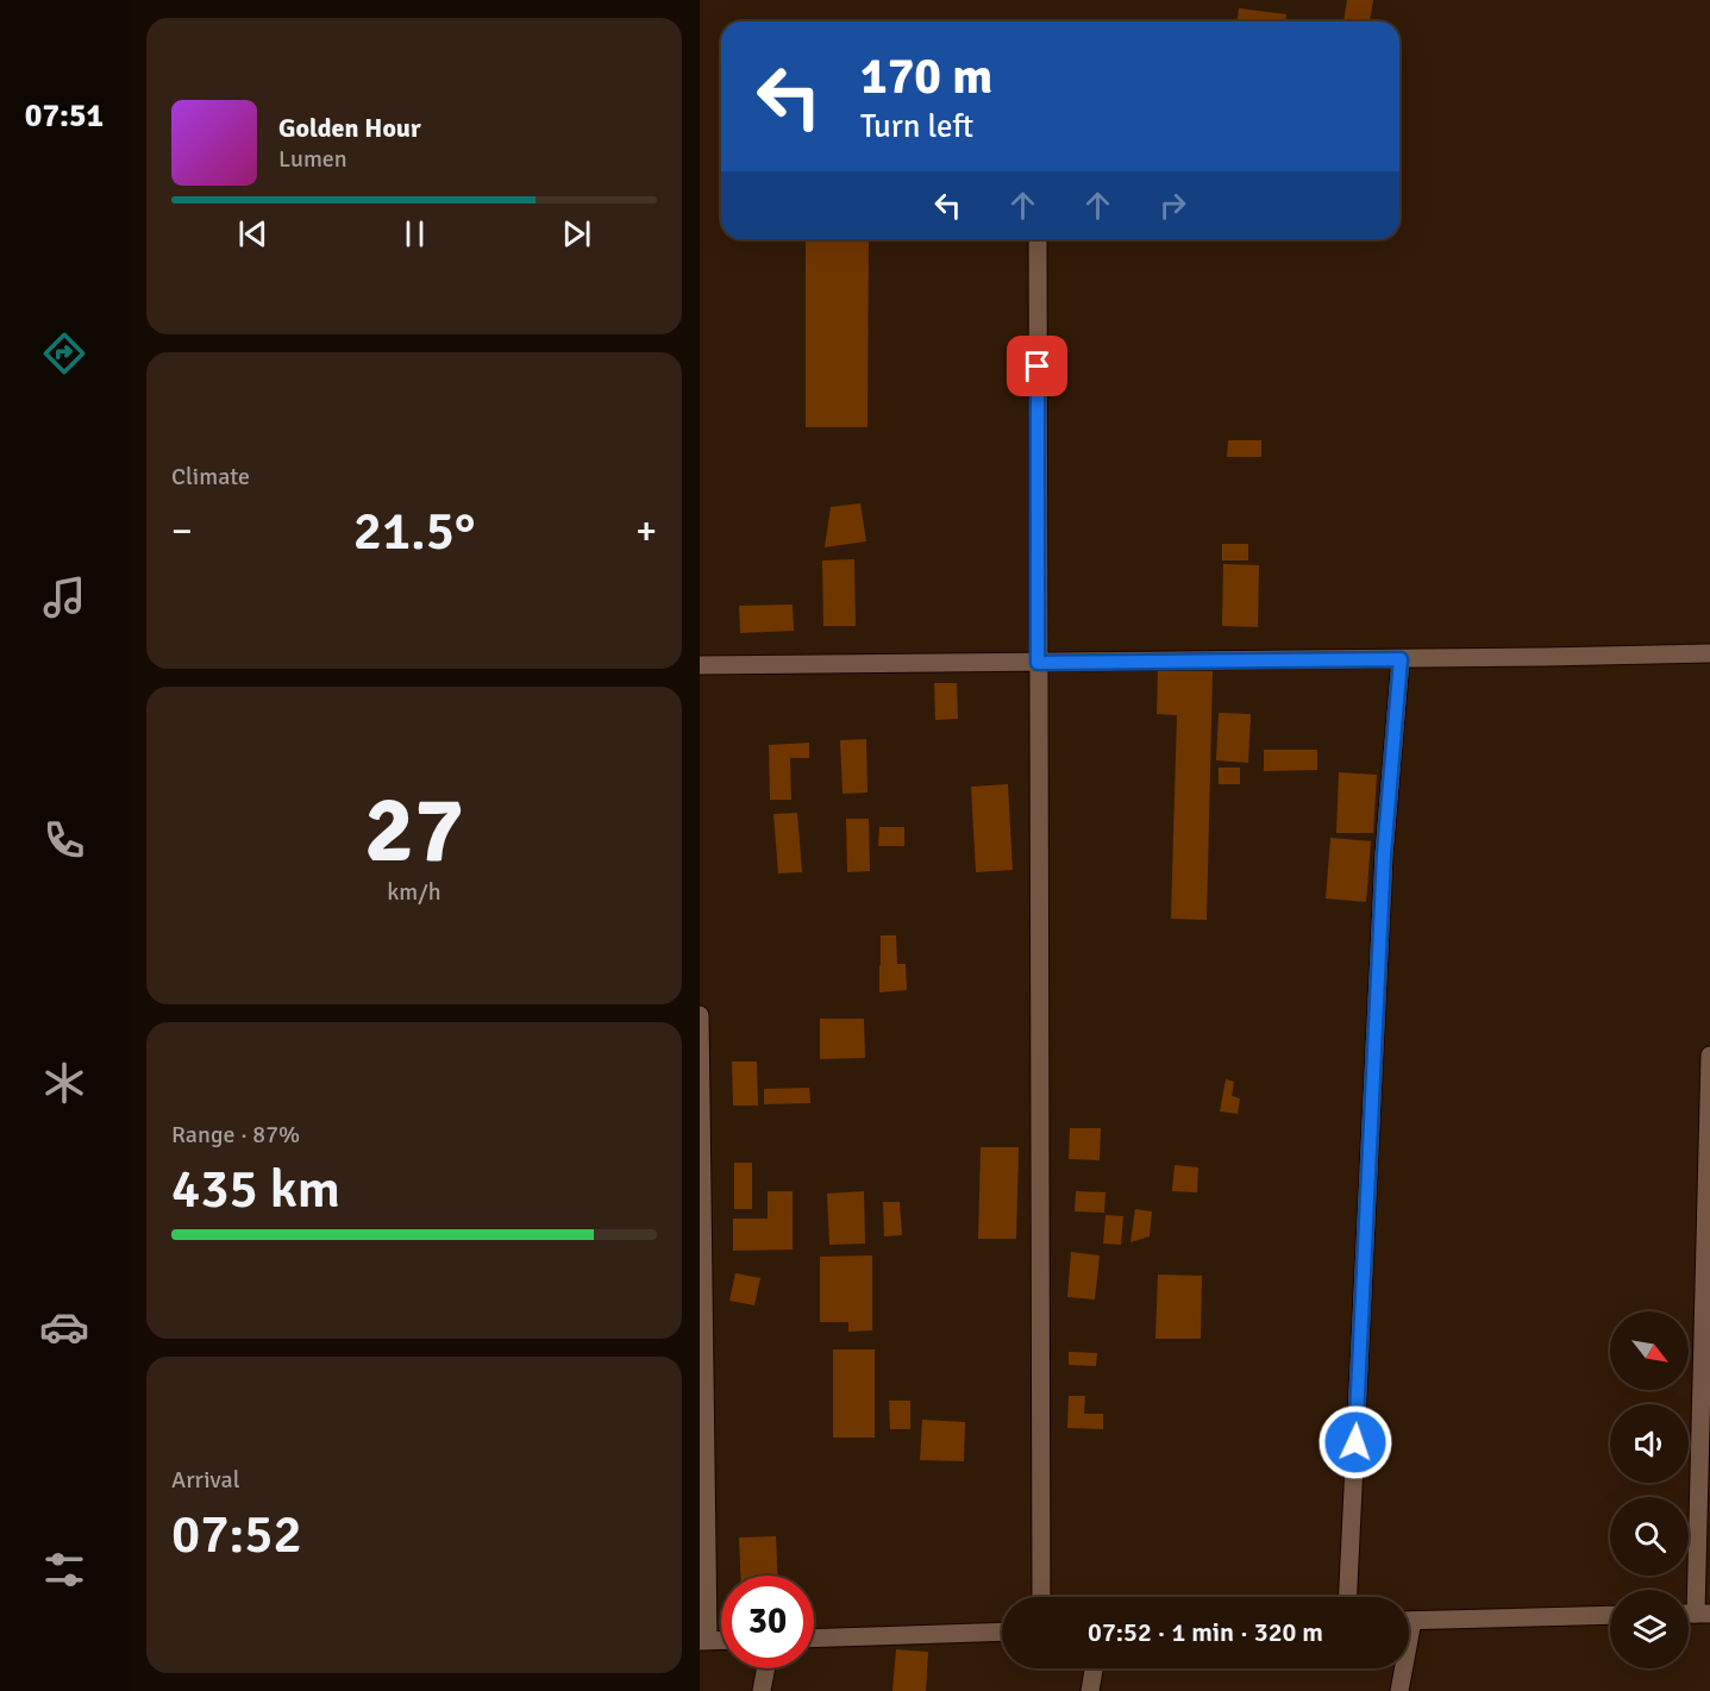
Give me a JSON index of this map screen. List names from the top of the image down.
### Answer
{
  "north": "bottom right",
  "page": {
    "tabs": "07:51",
    "turn": ["170 m", "Turn left"],
    "song": ["Golden Hour", "Lumen"],
    "tile": [
      "Climate",
      ["27", "km/h"],
      ["Range · 87%", "435 km"],
      ["Arrival", "07:52"]
    ],
    "heat": ["−", "21.5°", "+"],
    "limit": "30",
    "trip": "07:52 · 1 min · 320 m"
  }
}
